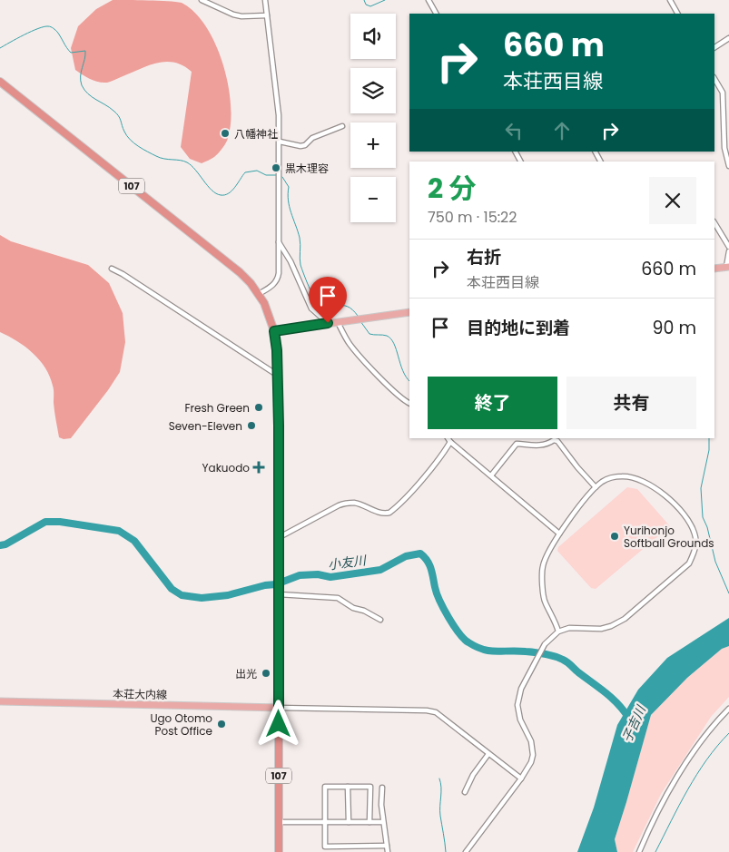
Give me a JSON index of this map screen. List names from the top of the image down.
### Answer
{
  "streets": {
    "highway": ["107"],
    "main road": ["本荘大内線"]
  },
  "crossings": [
    ["107", "本荘大内線"]
  ],
  "water": ["小友川", "子吉川"],
  "places": {
    "other": [
      "八幡神社",
      "黒木理容",
      "Fresh Green",
      "Seven-Eleven",
      "Yurihonjo Softball Grounds",
      "出光",
      "Ugo Otomo Post Office"
    ],
    "health": ["Yakuodo"]
  },
  "page": {
    "map_buttons": ["+", "−"],
    "turn": ["660 m", "本荘西目線"],
    "heading": ["2 分", "750 m · 15:22"],
    "list": [
      {
        "name": "右折",
        "note": "本荘西目線",
        "value": "660 m"
      },
      {
        "name": "目的地に到着",
        "value": "90 m"
      }
    ],
    "buttons": ["終了", "共有"]
  }
}
